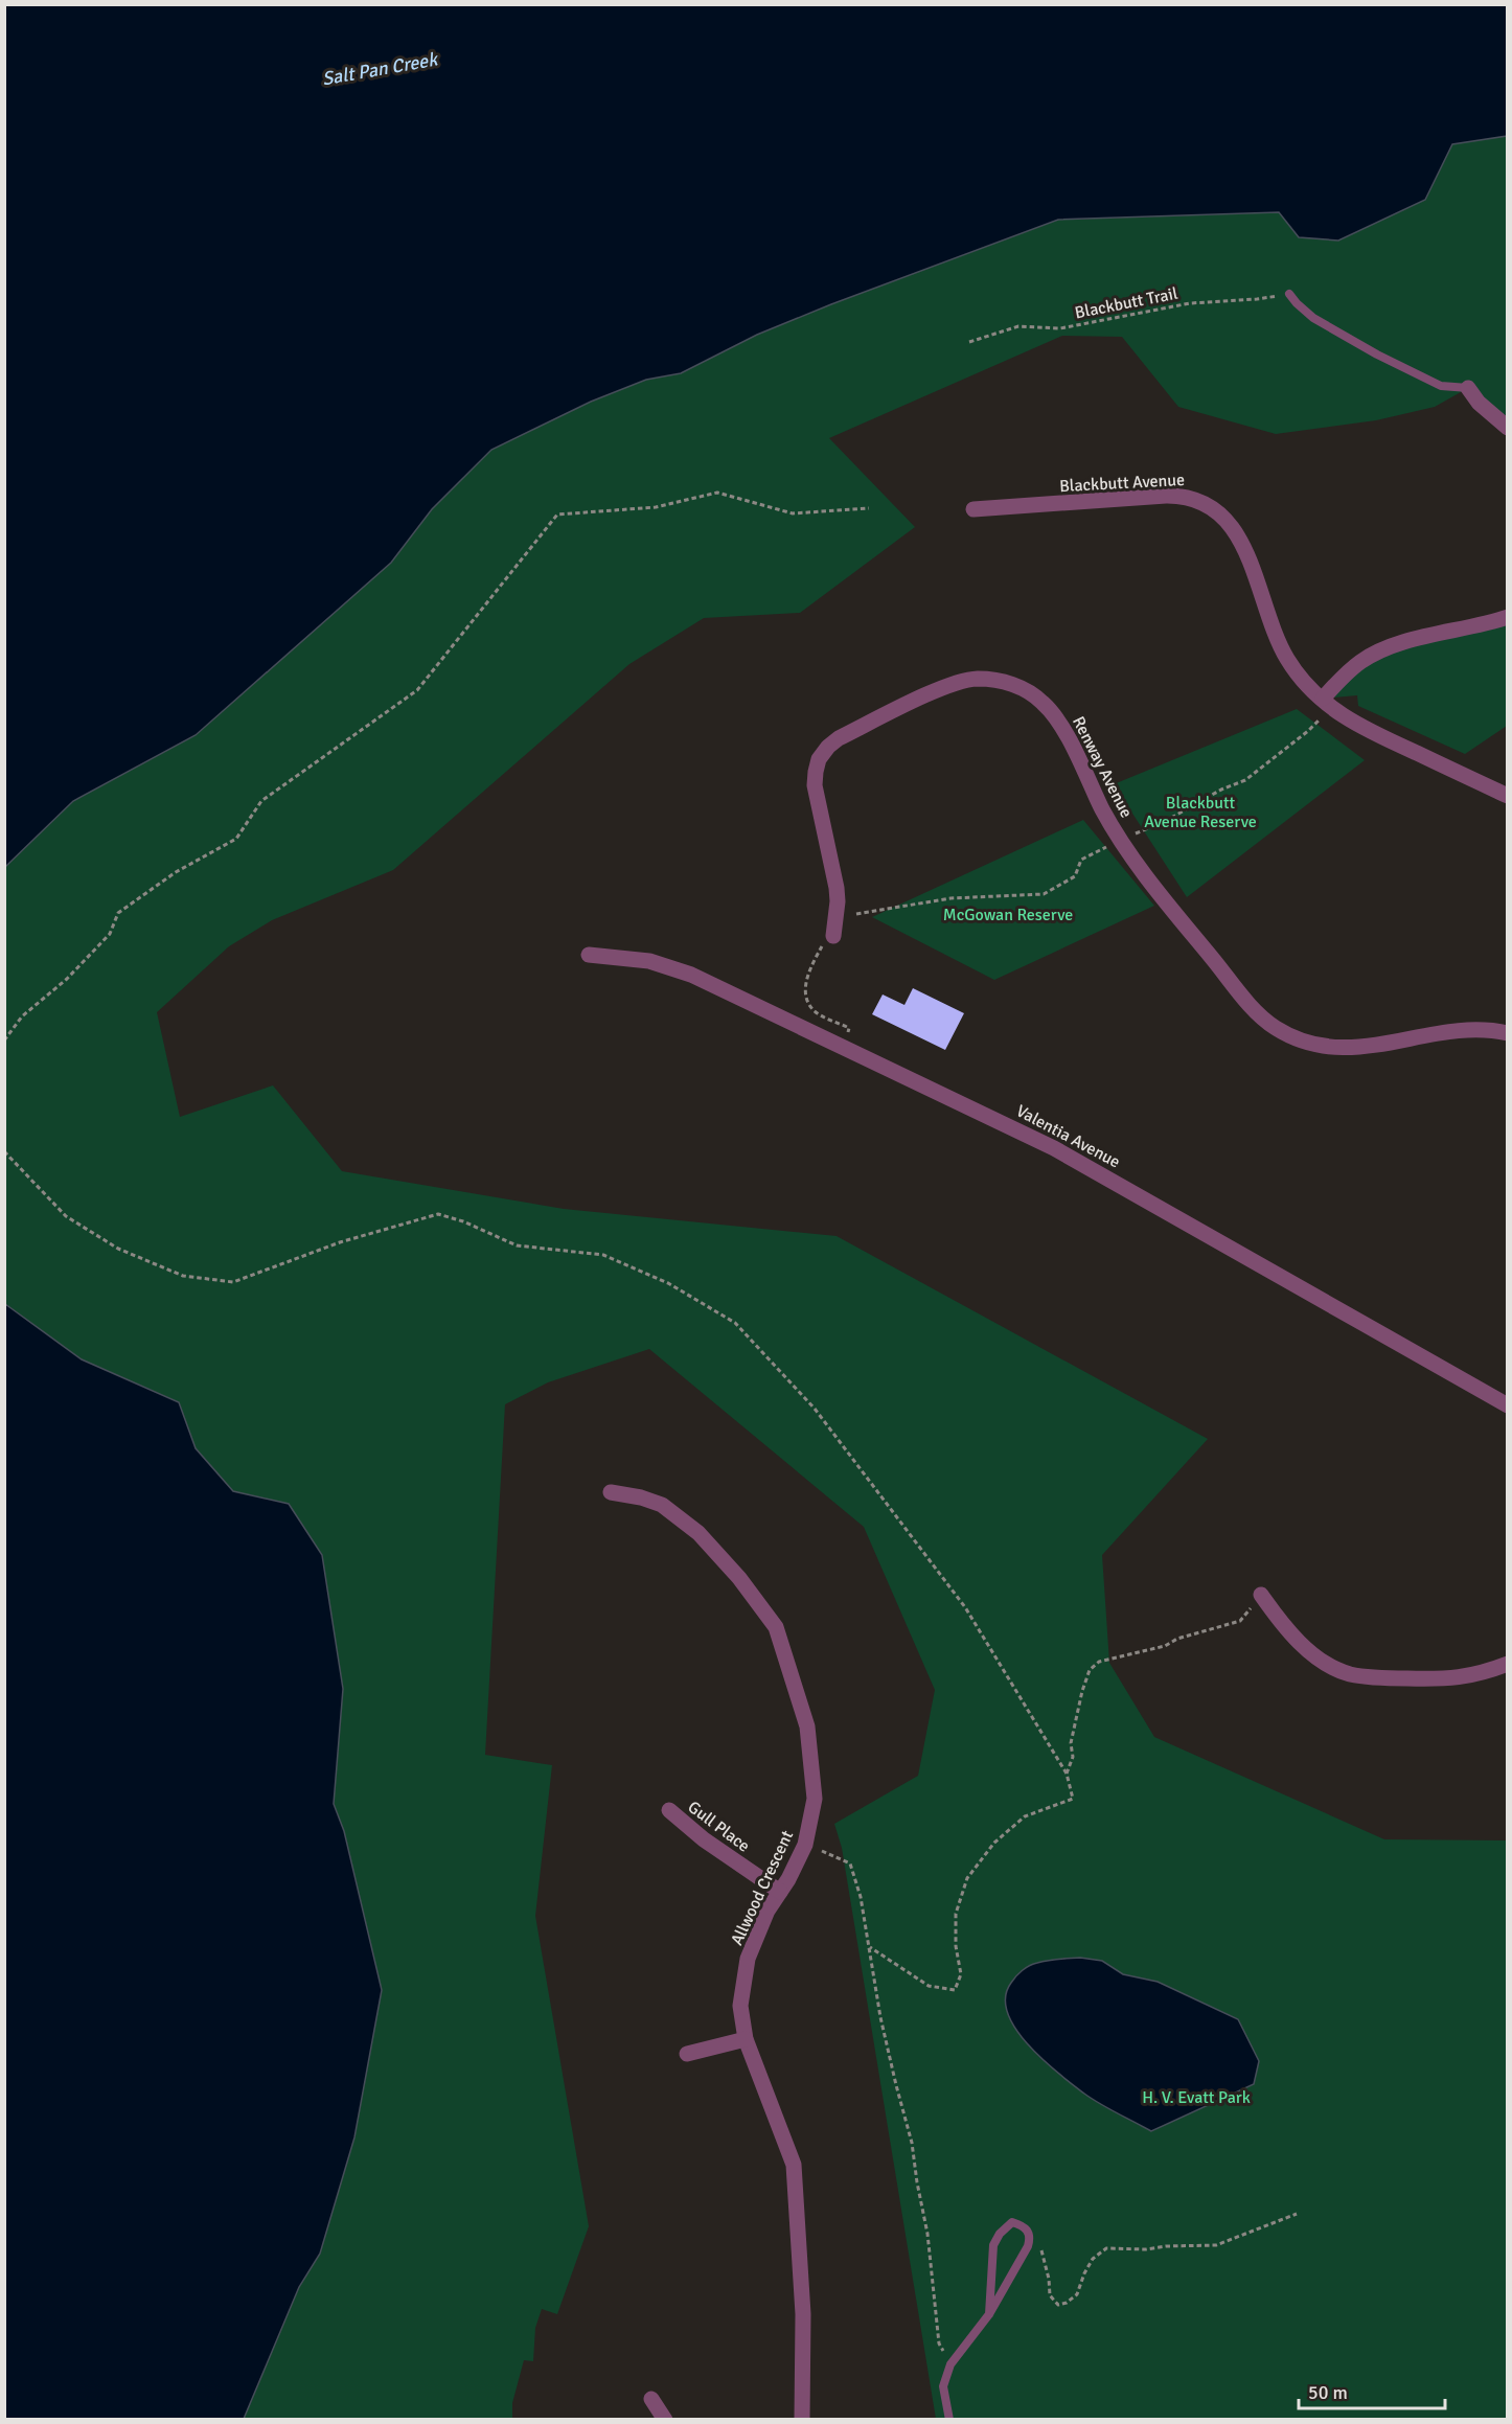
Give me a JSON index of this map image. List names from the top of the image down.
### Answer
{
  "streets": {
    "street": [
      "Blackbutt Avenue",
      "Renway Avenue",
      "Valentia Avenue",
      "Gull Place",
      "Allwood Crescent"
    ],
    "path": ["Blackbutt Trail"]
  },
  "crossings": [
    ["Gull Place", "Allwood Crescent"]
  ],
  "water": ["Salt Pan Creek"],
  "parks": ["Blackbutt Avenue Reserve", "McGowan Reserve", "H. V. Evatt Park"],
  "scale_bar": "50 m"
}
